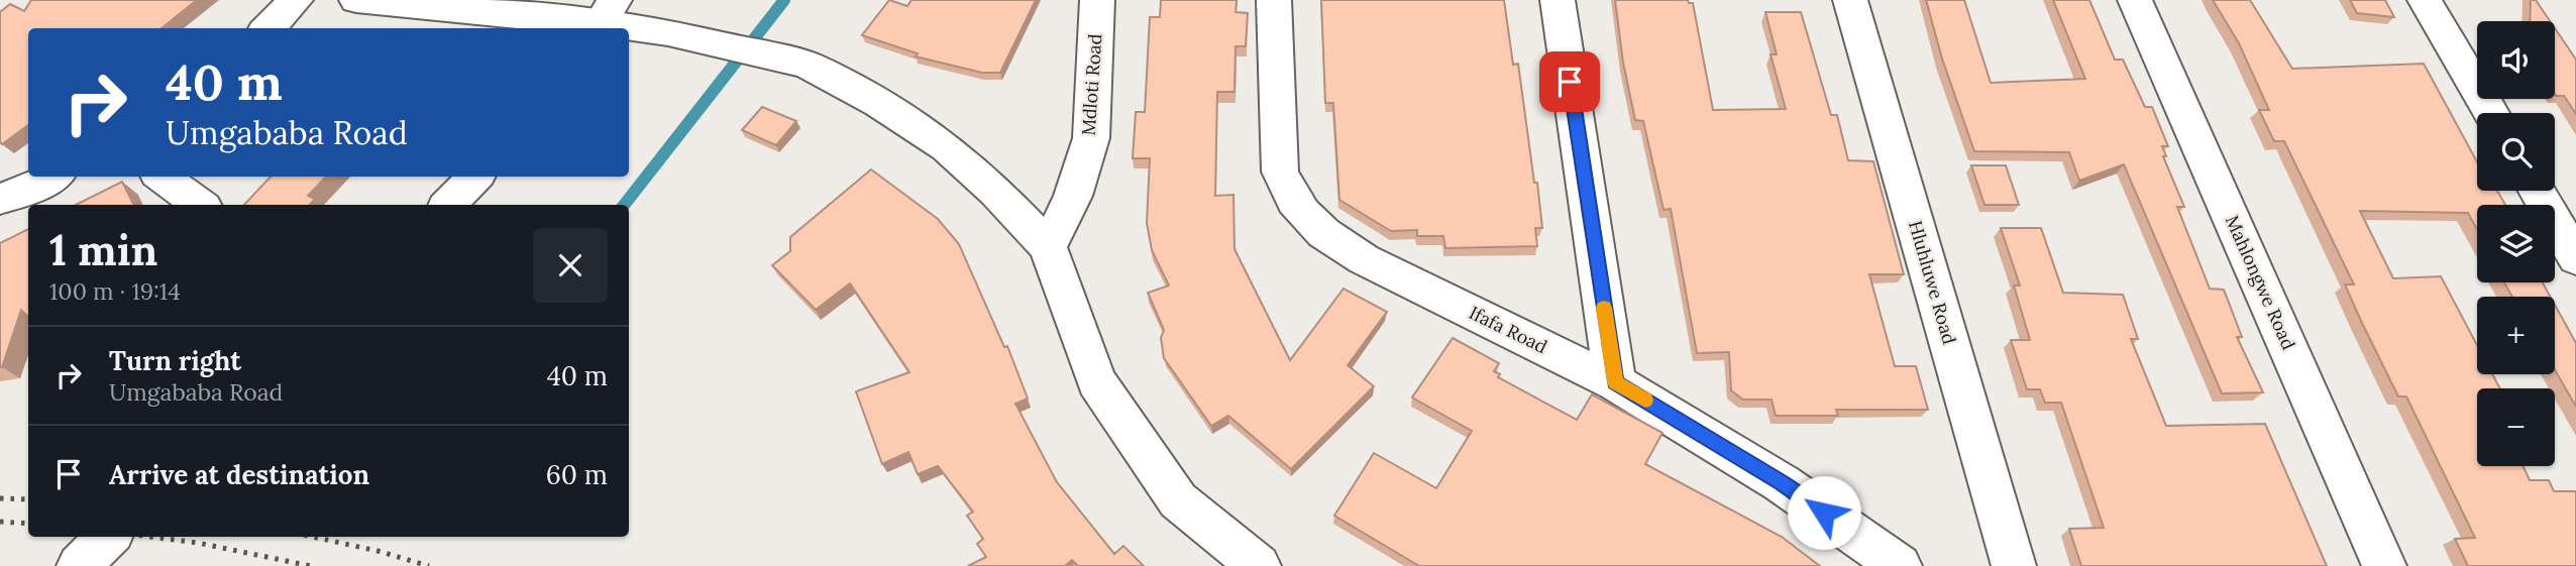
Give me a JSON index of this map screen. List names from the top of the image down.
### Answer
{
  "streets": {
    "street": [
      "Mdloti Road",
      "Hluhluwe Road",
      "Mahlongwe Road",
      "Ifafa Road"
    ]
  },
  "page": {
    "map_buttons": ["+", "−"],
    "turn": ["40 m", "Umgababa Road"],
    "heading": ["1 min", "100 m · 19:14"],
    "list": [
      {
        "name": "Turn right",
        "note": "Umgababa Road",
        "value": "40 m"
      },
      {
        "name": "Arrive at destination",
        "value": "60 m"
      }
    ]
  }
}
